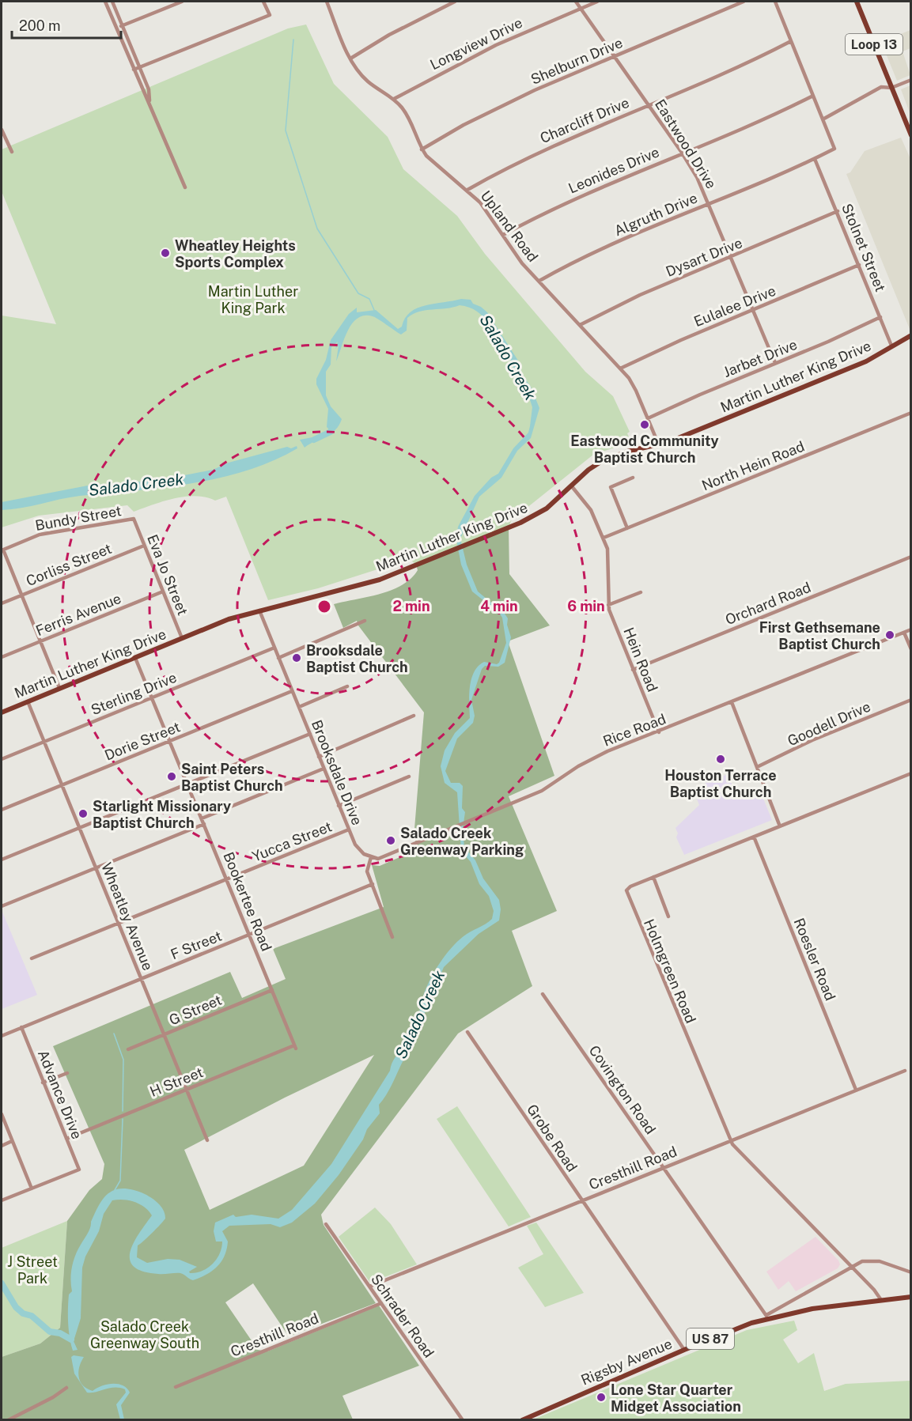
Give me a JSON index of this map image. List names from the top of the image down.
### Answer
{
  "streets": {
    "main road": [
      "Loop 13",
      "Martin Luther King Drive",
      "US 87",
      "Rigsby Avenue"
    ],
    "street": [
      "Longview Drive",
      "Shelburn Drive",
      "Charcliff Drive",
      "Eastwood Drive",
      "Leonides Drive",
      "Algruth Drive",
      "Upland Road",
      "Stolnet Street",
      "Dysart Drive",
      "Eulalee Drive",
      "Jarbet Drive",
      "North Hein Road",
      "Bundy Street",
      "Corliss Street",
      "Eva Jo Street",
      "Orchard Road",
      "Ferris Avenue",
      "Hein Road",
      "Sterling Drive",
      "Goodell Drive",
      "Rice Road",
      "Dorie Street",
      "Brooksdale Drive",
      "Yucca Street",
      "Bookertee Road",
      "Wheatley Avenue",
      "F Street",
      "Roesler Road",
      "Holmgreen Road",
      "G Street",
      "H Street",
      "Covington Road",
      "Advance Drive",
      "Grobe Road",
      "Cresthill Road",
      "Schrader Road"
    ]
  },
  "crossings": [
    ["Longview Drive", "Eastwood Drive"],
    ["Longview Drive", "Upland Road"],
    ["Shelburn Drive", "Eastwood Drive"],
    ["Shelburn Drive", "Upland Road"],
    ["Charcliff Drive", "Eastwood Drive"],
    ["Charcliff Drive", "Upland Road"],
    ["Eastwood Drive", "Leonides Drive"],
    ["Eastwood Drive", "Algruth Drive"],
    ["Eastwood Drive", "Dysart Drive"],
    ["Eastwood Drive", "Eulalee Drive"],
    ["Eastwood Drive", "Jarbet Drive"],
    ["Leonides Drive", "Upland Road"],
    ["Algruth Drive", "Upland Road"],
    ["Algruth Drive", "Stolnet Street"],
    ["Upland Road", "Dysart Drive"],
    ["Upland Road", "Eulalee Drive"],
    ["Upland Road", "Jarbet Drive"],
    ["Upland Road", "Martin Luther King Drive"],
    ["Stolnet Street", "Dysart Drive"],
    ["Stolnet Street", "Eulalee Drive"],
    ["Stolnet Street", "Jarbet Drive"],
    ["Stolnet Street", "Martin Luther King Drive"],
    ["Martin Luther King Drive", "Eva Jo Street"],
    ["Martin Luther King Drive", "Hein Road"],
    ["Martin Luther King Drive", "Brooksdale Drive"],
    ["Martin Luther King Drive", "Bookertee Road"],
    ["Martin Luther King Drive", "Wheatley Avenue"],
    ["North Hein Road", "Hein Road"],
    ["Bundy Street", "Eva Jo Street"],
    ["Corliss Street", "Eva Jo Street"],
    ["Eva Jo Street", "Ferris Avenue"],
    ["Orchard Road", "Hein Road"],
    ["Hein Road", "Rice Road"],
    ["Sterling Drive", "Brooksdale Drive"],
    ["Sterling Drive", "Bookertee Road"],
    ["Sterling Drive", "Wheatley Avenue"],
    ["Rice Road", "Brooksdale Drive"],
    ["Dorie Street", "Brooksdale Drive"],
    ["Dorie Street", "Bookertee Road"],
    ["Dorie Street", "Wheatley Avenue"],
    ["Brooksdale Drive", "Yucca Street"],
    ["Yucca Street", "Bookertee Road"],
    ["Yucca Street", "Wheatley Avenue"],
    ["Bookertee Road", "F Street"],
    ["Bookertee Road", "G Street"],
    ["Bookertee Road", "H Street"],
    ["Wheatley Avenue", "F Street"],
    ["Wheatley Avenue", "G Street"],
    ["Wheatley Avenue", "H Street"],
    ["F Street", "Advance Drive"],
    ["Roesler Road", "Holmgreen Road"],
    ["Roesler Road", "Cresthill Road"],
    ["Holmgreen Road", "Cresthill Road"],
    ["Holmgreen Road", "Rigsby Avenue"],
    ["H Street", "Advance Drive"],
    ["Covington Road", "Cresthill Road"],
    ["Covington Road", "Rigsby Avenue"],
    ["Grobe Road", "Cresthill Road"],
    ["Grobe Road", "Rigsby Avenue"],
    ["Cresthill Road", "Schrader Road"]
  ],
  "water": ["Salado Creek"],
  "parks": ["Martin Luther King Park", "J Street Park", "Salado Creek Greenway South"],
  "places": [
    "Wheatley Heights Sports Complex",
    "Eastwood Community Baptist Church",
    "First Gethsemane Baptist Church",
    "Brooksdale Baptist Church",
    "Houston Terrace Baptist Church",
    "Saint Peters Baptist Church",
    "Starlight Missionary Baptist Church",
    "Salado Creek Greenway Parking",
    "Lone Star Quarter Midget Association"
  ],
  "scale_bar": "200 m",
  "rings": ["2 min", "4 min", "6 min"]
}
